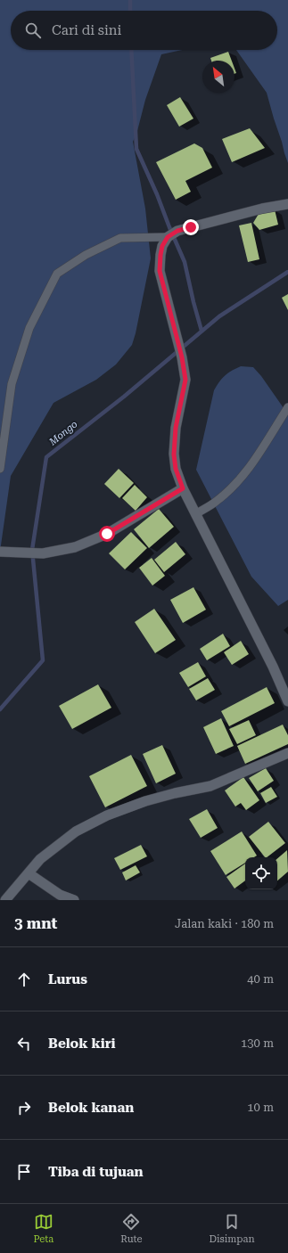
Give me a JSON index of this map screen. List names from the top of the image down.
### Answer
{
  "water": ["Mongo"],
  "north": "top left",
  "page": {
    "search": "Cari di sini",
    "heading": ["3 mnt", "Jalan kaki · 180 m"],
    "list": [
      ["Lurus", "40 m"],
      ["Belok kiri", "130 m"],
      ["Belok kanan", "10 m"],
      "Tiba di tujuan"
    ],
    "nav": ["Peta", "Rute", "Disimpan"]
  }
}
